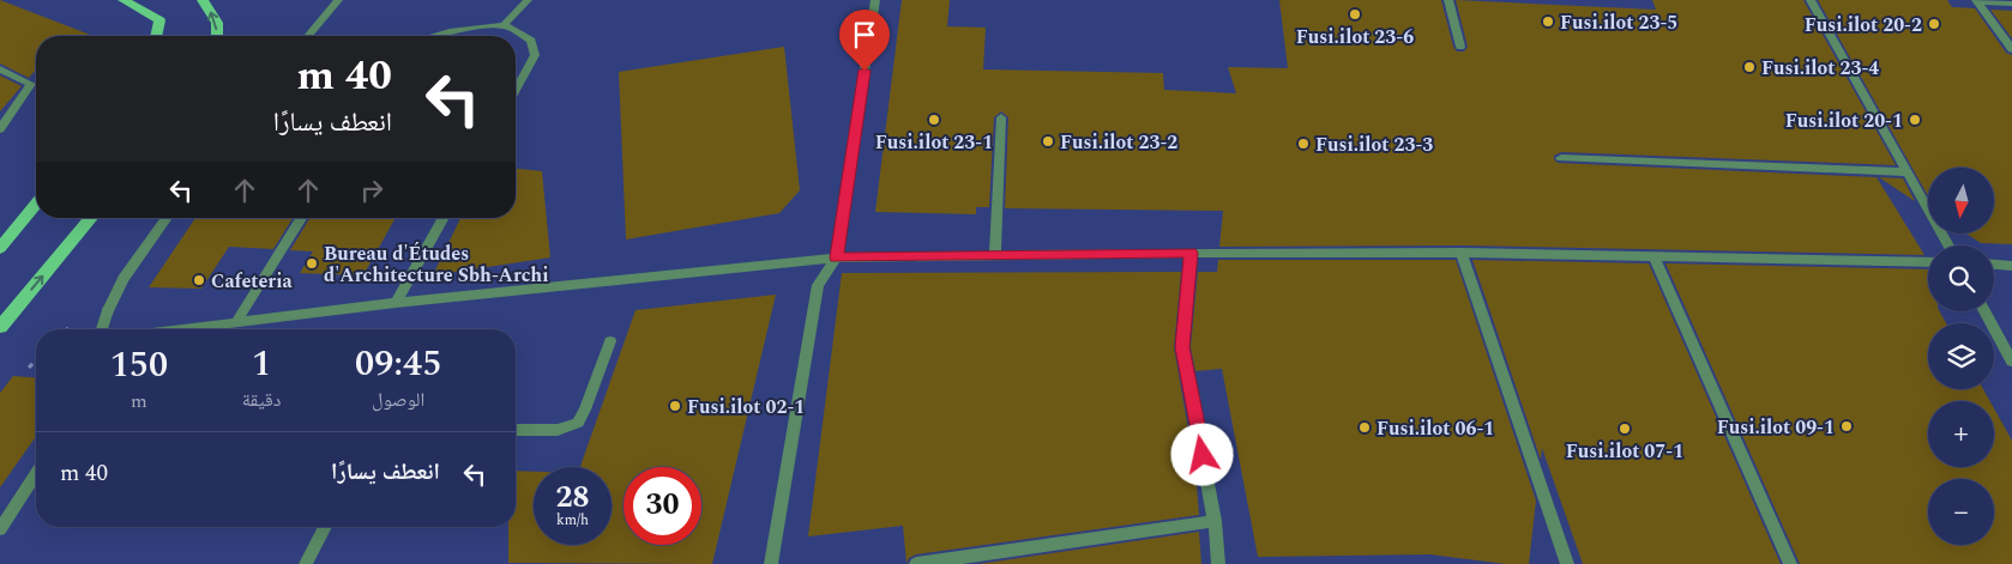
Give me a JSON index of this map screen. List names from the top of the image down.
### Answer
{
  "places": [
    "Fusi.ilot 23-6",
    "Fusi.ilot 23-5",
    "Fusi.ilot 20-2",
    "Fusi.ilot 23-4",
    "Fusi.ilot 23-1",
    "Fusi.ilot 20-1",
    "Fusi.ilot 23-2",
    "Fusi.ilot 23-3",
    "Bureau d'Études d'Architecture Sbh-Archi",
    "Cafeteria",
    "Fusi.ilot 02-1",
    "Fusi.ilot 09-1",
    "Fusi.ilot 06-1",
    "Fusi.ilot 07-1"
  ],
  "north": "bottom",
  "page": {
    "turn": ["40 m", "انعطف يسارًا"],
    "map_buttons": ["+", "−"],
    "eta": [
      "09:45",
      "الوصول",
      "1",
      "دقيقة",
      "150",
      "m"
    ],
    "list": [
      {
        "name": "انعطف يسارًا",
        "value": "40 m"
      }
    ],
    "speed": "28 km/h",
    "limit": "30"
  }
}
